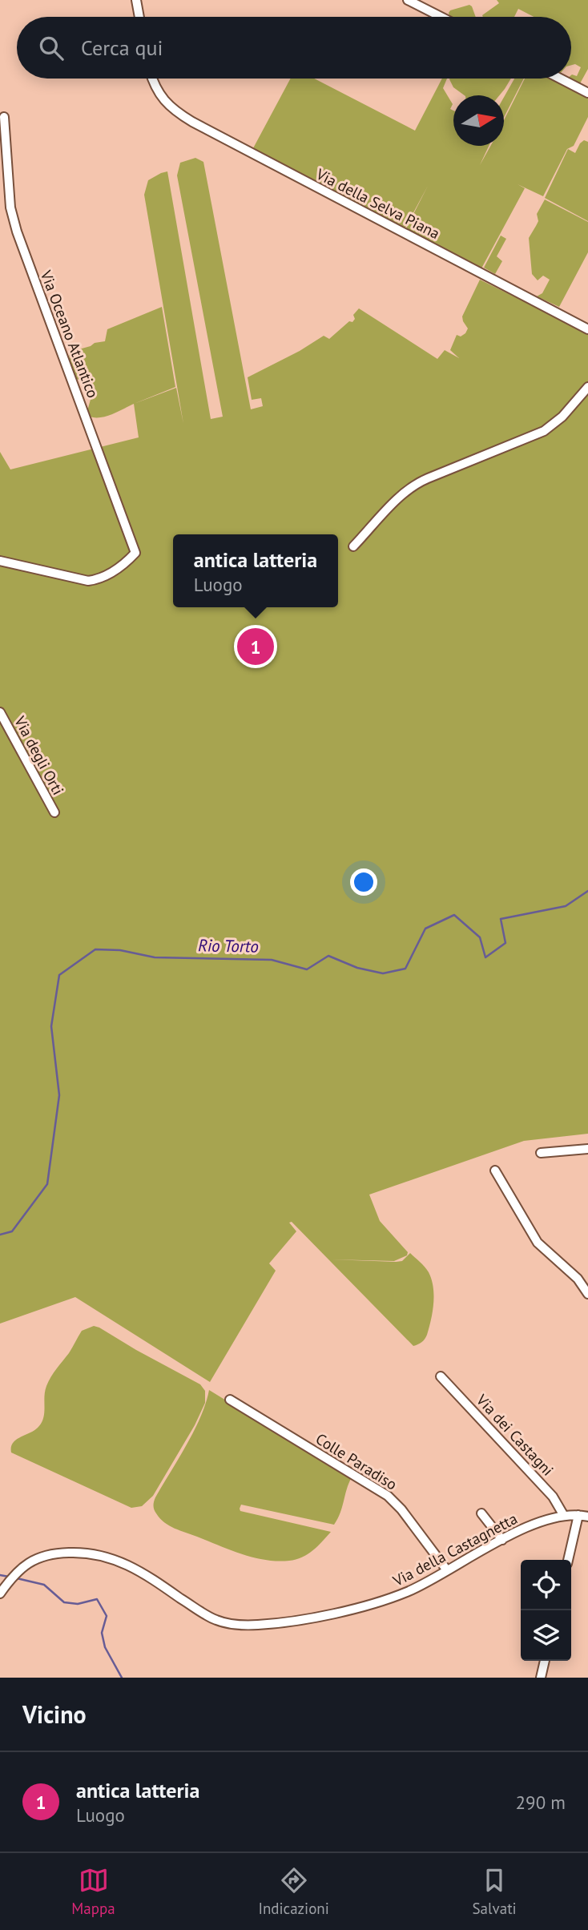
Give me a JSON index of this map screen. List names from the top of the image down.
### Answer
{
  "streets": {
    "street": [
      "Via della Selva Piana",
      "Via Oceano Atlantico",
      "Via degli Orti",
      "Via dei Castagni",
      "Colle Paradiso",
      "Via della Castagnetta"
    ]
  },
  "crossings": [
    ["Via dei Castagni", "Via della Castagnetta"],
    ["Colle Paradiso", "Via della Castagnetta"]
  ],
  "water": ["Rio Torto"],
  "north": "right",
  "page": {
    "search": "Cerca qui",
    "popup": ["antica latteria", "Luogo"],
    "pins": "1",
    "heading": "Vicino",
    "list": [
      {
        "mark": "1",
        "name": "antica latteria",
        "note": "Luogo",
        "value": "290 m"
      }
    ],
    "nav": ["Mappa", "Indicazioni", "Salvati"]
  }
}
